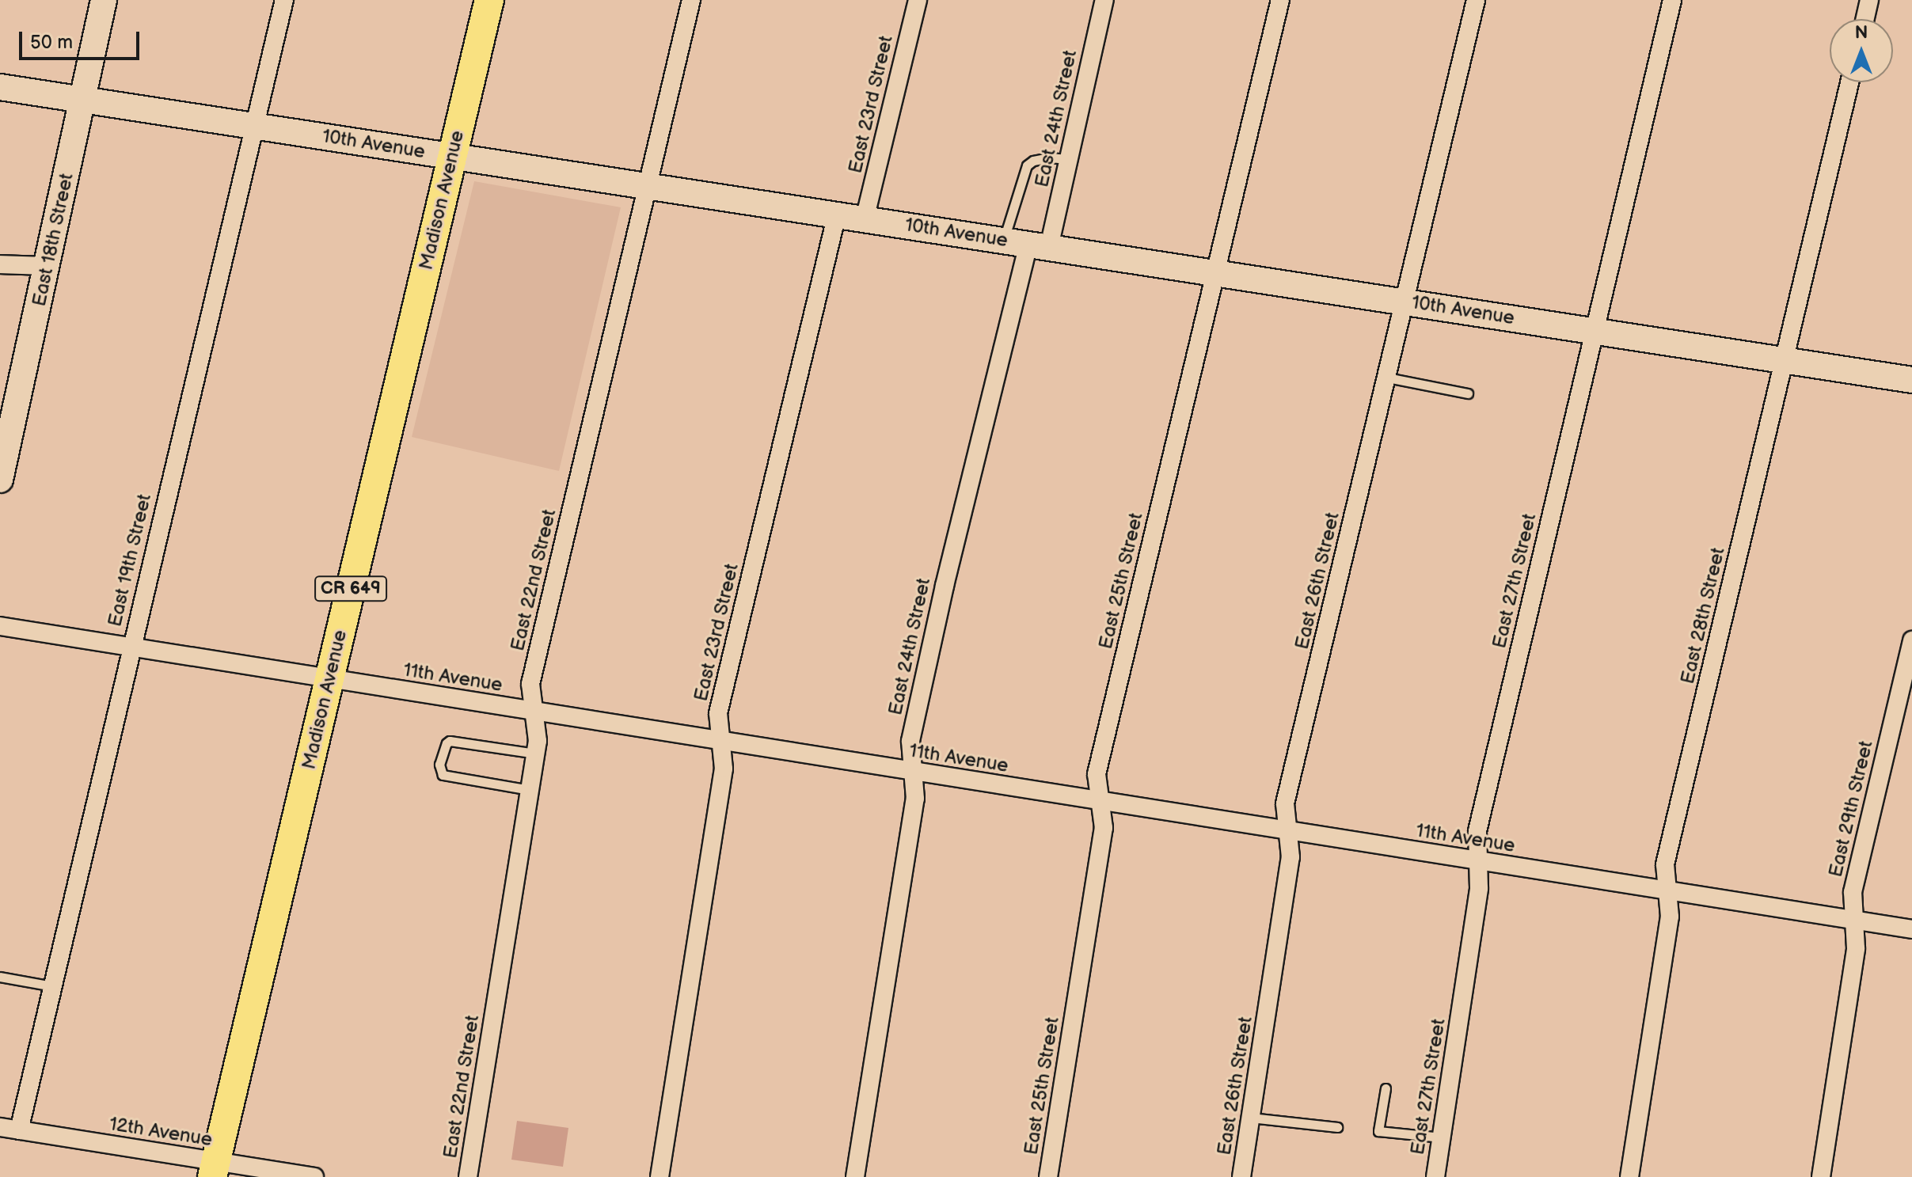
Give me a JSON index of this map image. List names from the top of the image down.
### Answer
{
  "streets": {
    "main road": [
      "10th Avenue",
      "Madison Avenue",
      "East 18th Street",
      "CR 649"
    ],
    "street": [
      "East 23rd Street",
      "East 24th Street",
      "East 19th Street",
      "East 22nd Street",
      "East 25th Street",
      "East 26th Street",
      "East 27th Street",
      "East 28th Street",
      "11th Avenue",
      "East 29th Street",
      "12th Avenue"
    ]
  },
  "crossings": [
    ["East 23rd Street", "10th Avenue"],
    ["East 23rd Street", "11th Avenue"],
    ["East 24th Street", "10th Avenue"],
    ["East 24th Street", "11th Avenue"],
    ["10th Avenue", "Madison Avenue"],
    ["10th Avenue", "East 18th Street"],
    ["10th Avenue", "East 19th Street"],
    ["10th Avenue", "East 22nd Street"],
    ["10th Avenue", "East 25th Street"],
    ["10th Avenue", "East 26th Street"],
    ["10th Avenue", "East 27th Street"],
    ["10th Avenue", "East 28th Street"],
    ["Madison Avenue", "11th Avenue"],
    ["Madison Avenue", "12th Avenue"],
    ["East 19th Street", "11th Avenue"],
    ["East 19th Street", "12th Avenue"],
    ["East 22nd Street", "11th Avenue"],
    ["East 25th Street", "11th Avenue"],
    ["East 26th Street", "11th Avenue"],
    ["East 27th Street", "11th Avenue"],
    ["East 28th Street", "11th Avenue"],
    ["11th Avenue", "East 29th Street"]
  ],
  "scale_bar": "50 m",
  "north": "top"
}
